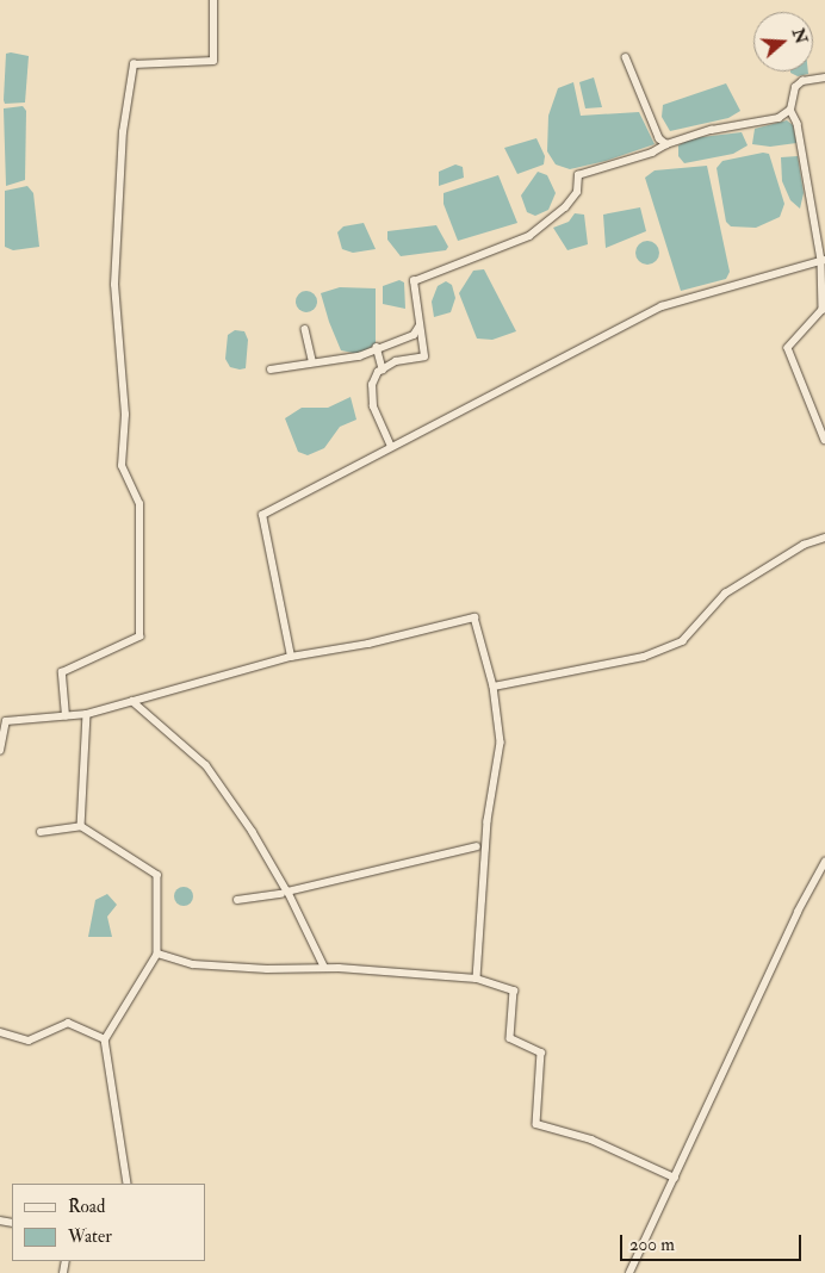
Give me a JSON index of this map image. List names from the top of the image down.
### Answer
{
  "legend": ["Road", "Water"],
  "scale_bar": "200 m",
  "north": "right"
}
